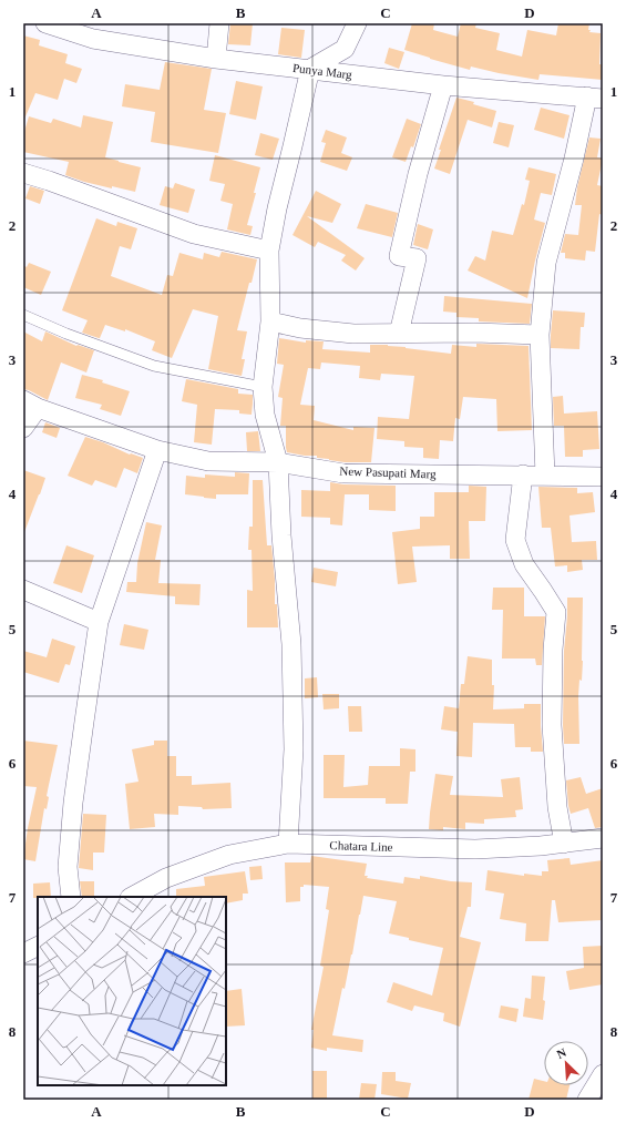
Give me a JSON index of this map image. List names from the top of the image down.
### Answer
{
  "streets": {
    "street": ["Punya Marg", "New Pasupati Marg", "Chatara Line"]
  },
  "north": "top left",
  "grid": {
    "columns": [
      "A",
      "B",
      "C",
      "D"
    ],
    "rows": [
      "1",
      "2",
      "3",
      "4",
      "5",
      "6",
      "7",
      "8"
    ]
  }
}
